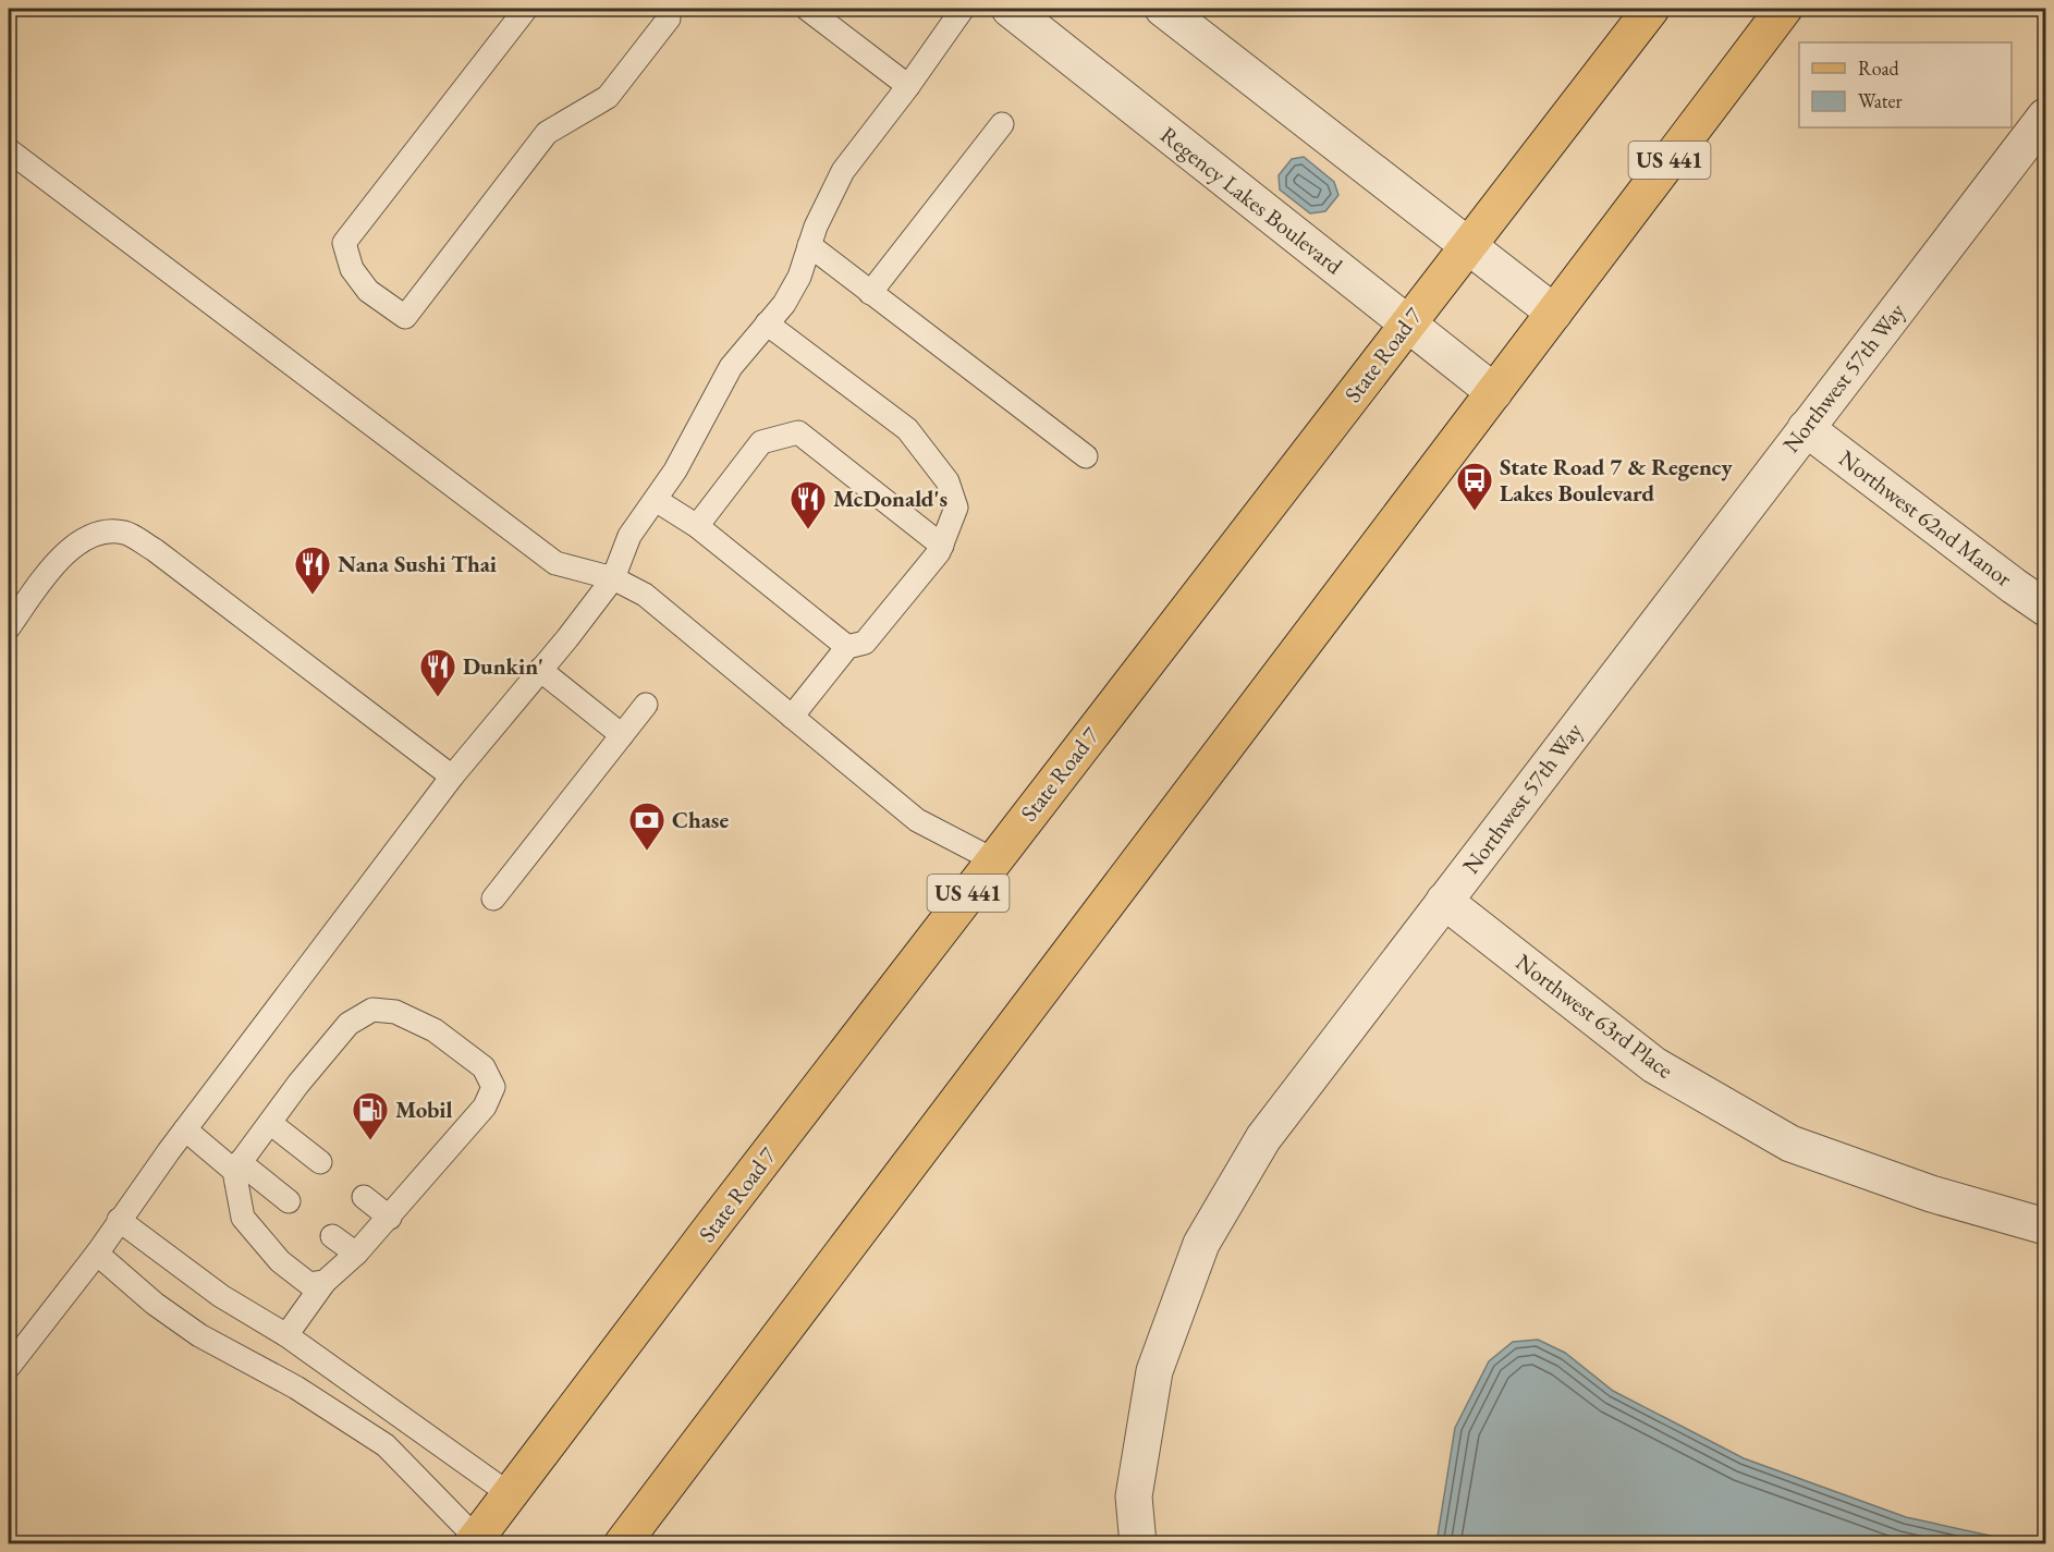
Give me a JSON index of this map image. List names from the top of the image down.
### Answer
{
  "streets": {
    "main road": ["US 441", "State Road 7"],
    "street": [
      "Regency Lakes Boulevard",
      "Northwest 57th Way",
      "Northwest 62nd Manor",
      "Northwest 63rd Place"
    ]
  },
  "crossings": [
    ["US 441", "Regency Lakes Boulevard"],
    ["Regency Lakes Boulevard", "State Road 7"],
    ["Northwest 57th Way", "Northwest 62nd Manor"],
    ["Northwest 57th Way", "Northwest 63rd Place"]
  ],
  "places": {
    "bus stop": ["State Road 7 & Regency Lakes Boulevard"],
    "restaurant": ["McDonald's", "Nana Sushi Thai", "Dunkin'"],
    "bank": ["Chase"],
    "fuel station": ["Mobil"]
  },
  "legend": ["Road", "Water"]
}
